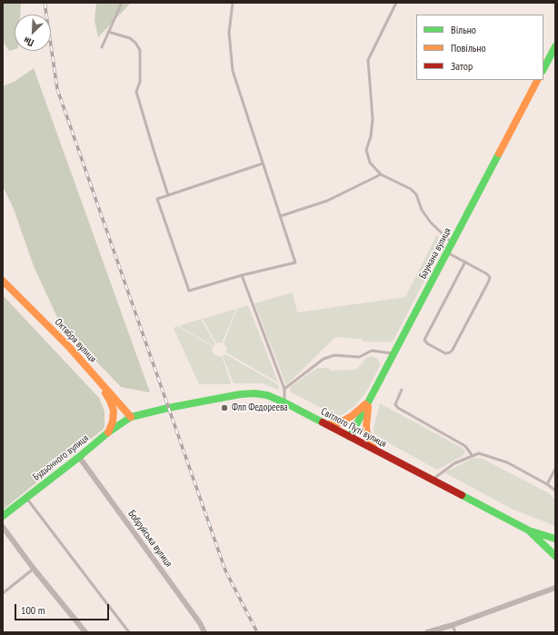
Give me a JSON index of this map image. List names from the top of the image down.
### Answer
{
  "streets": {
    "main road": [
      "Баумана вулиця",
      "Октября вулиця",
      "Світлого Путі вулиця",
      "Будьонного вулиця"
    ],
    "street": ["Бобруйська вулиця"]
  },
  "crossings": [
    ["Баумана вулиця", "Світлого Путі вулиця"],
    ["Октября вулиця", "Світлого Путі вулиця"],
    ["Октября вулиця", "Будьонного вулиця"],
    ["Світлого Путі вулиця", "Будьонного вулиця"],
    ["Будьонного вулиця", "Бобруйська вулиця"]
  ],
  "places": ["Флп Федореева"],
  "legend": ["Вільно", "Повільно", "Затор"],
  "scale_bar": "100 m",
  "north": "bottom left"
}
